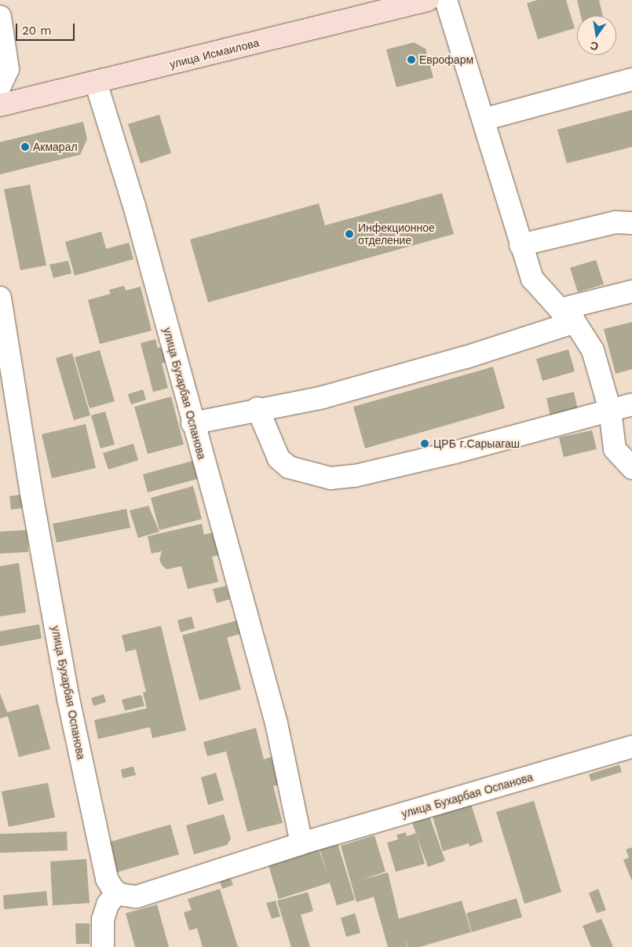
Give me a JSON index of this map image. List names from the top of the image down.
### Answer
{
  "streets": {
    "main road": ["улица Исмаилова"],
    "street": ["улица Бухарбая Оспанова"]
  },
  "crossings": [
    ["улица Исмаилова", "улица Бухарбая Оспанова"]
  ],
  "places": [
    "Еврофарм",
    "Акмарал",
    "Инфекционное отделение",
    "ЦРБ г.Сарыагаш"
  ],
  "scale_bar": "20 m",
  "north": "bottom"
}
